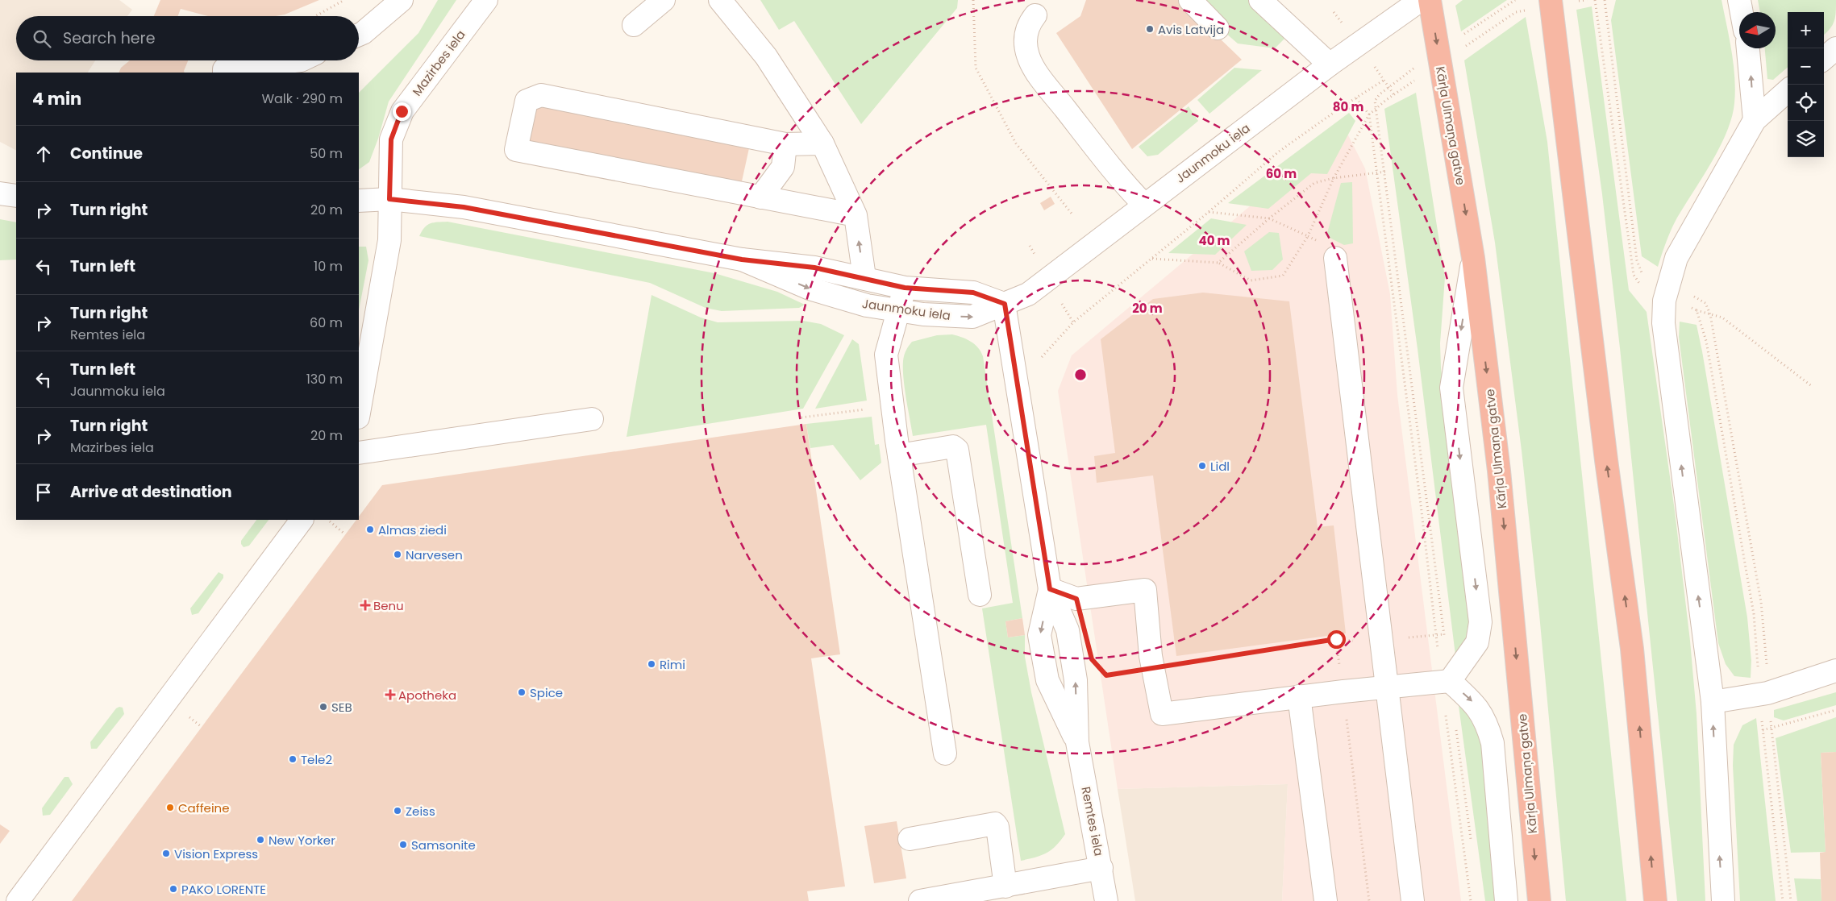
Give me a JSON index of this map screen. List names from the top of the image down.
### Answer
{
  "streets": {
    "highway": ["Kārļa Ulmaņa gatve"],
    "street": ["Mazirbes iela", "Jaunmoku iela", "Remtes iela"]
  },
  "crossings": [
    ["Mazirbes iela", "Jaunmoku iela"],
    ["Jaunmoku iela", "Remtes iela"]
  ],
  "places": {
    "other": [
      "Avis Latvija",
      "Lidl",
      "Almas ziedi",
      "Narvesen",
      "Rimi",
      "Spice",
      "SEB",
      "Tele2",
      "Caffeine",
      "Zeiss",
      "New Yorker",
      "Samsonite",
      "Vision Express",
      "PAKO LORENTE"
    ],
    "health": ["Benu", "Apotheka"]
  },
  "north": "left",
  "page": {
    "map_buttons": ["+", "−"],
    "search": "Search here",
    "heading": ["4 min", "Walk · 290 m"],
    "list": [
      ["Continue", "50 m"],
      ["Turn right", "20 m"],
      ["Turn left", "10 m"],
      ["Turn right", "Remtes iela", "60 m"],
      ["Turn left", "Jaunmoku iela", "130 m"],
      ["Turn right", "Mazirbes iela", "20 m"],
      "Arrive at destination"
    ]
  },
  "rings": [
    "80 m",
    "60 m",
    "40 m",
    "20 m"
  ]
}
